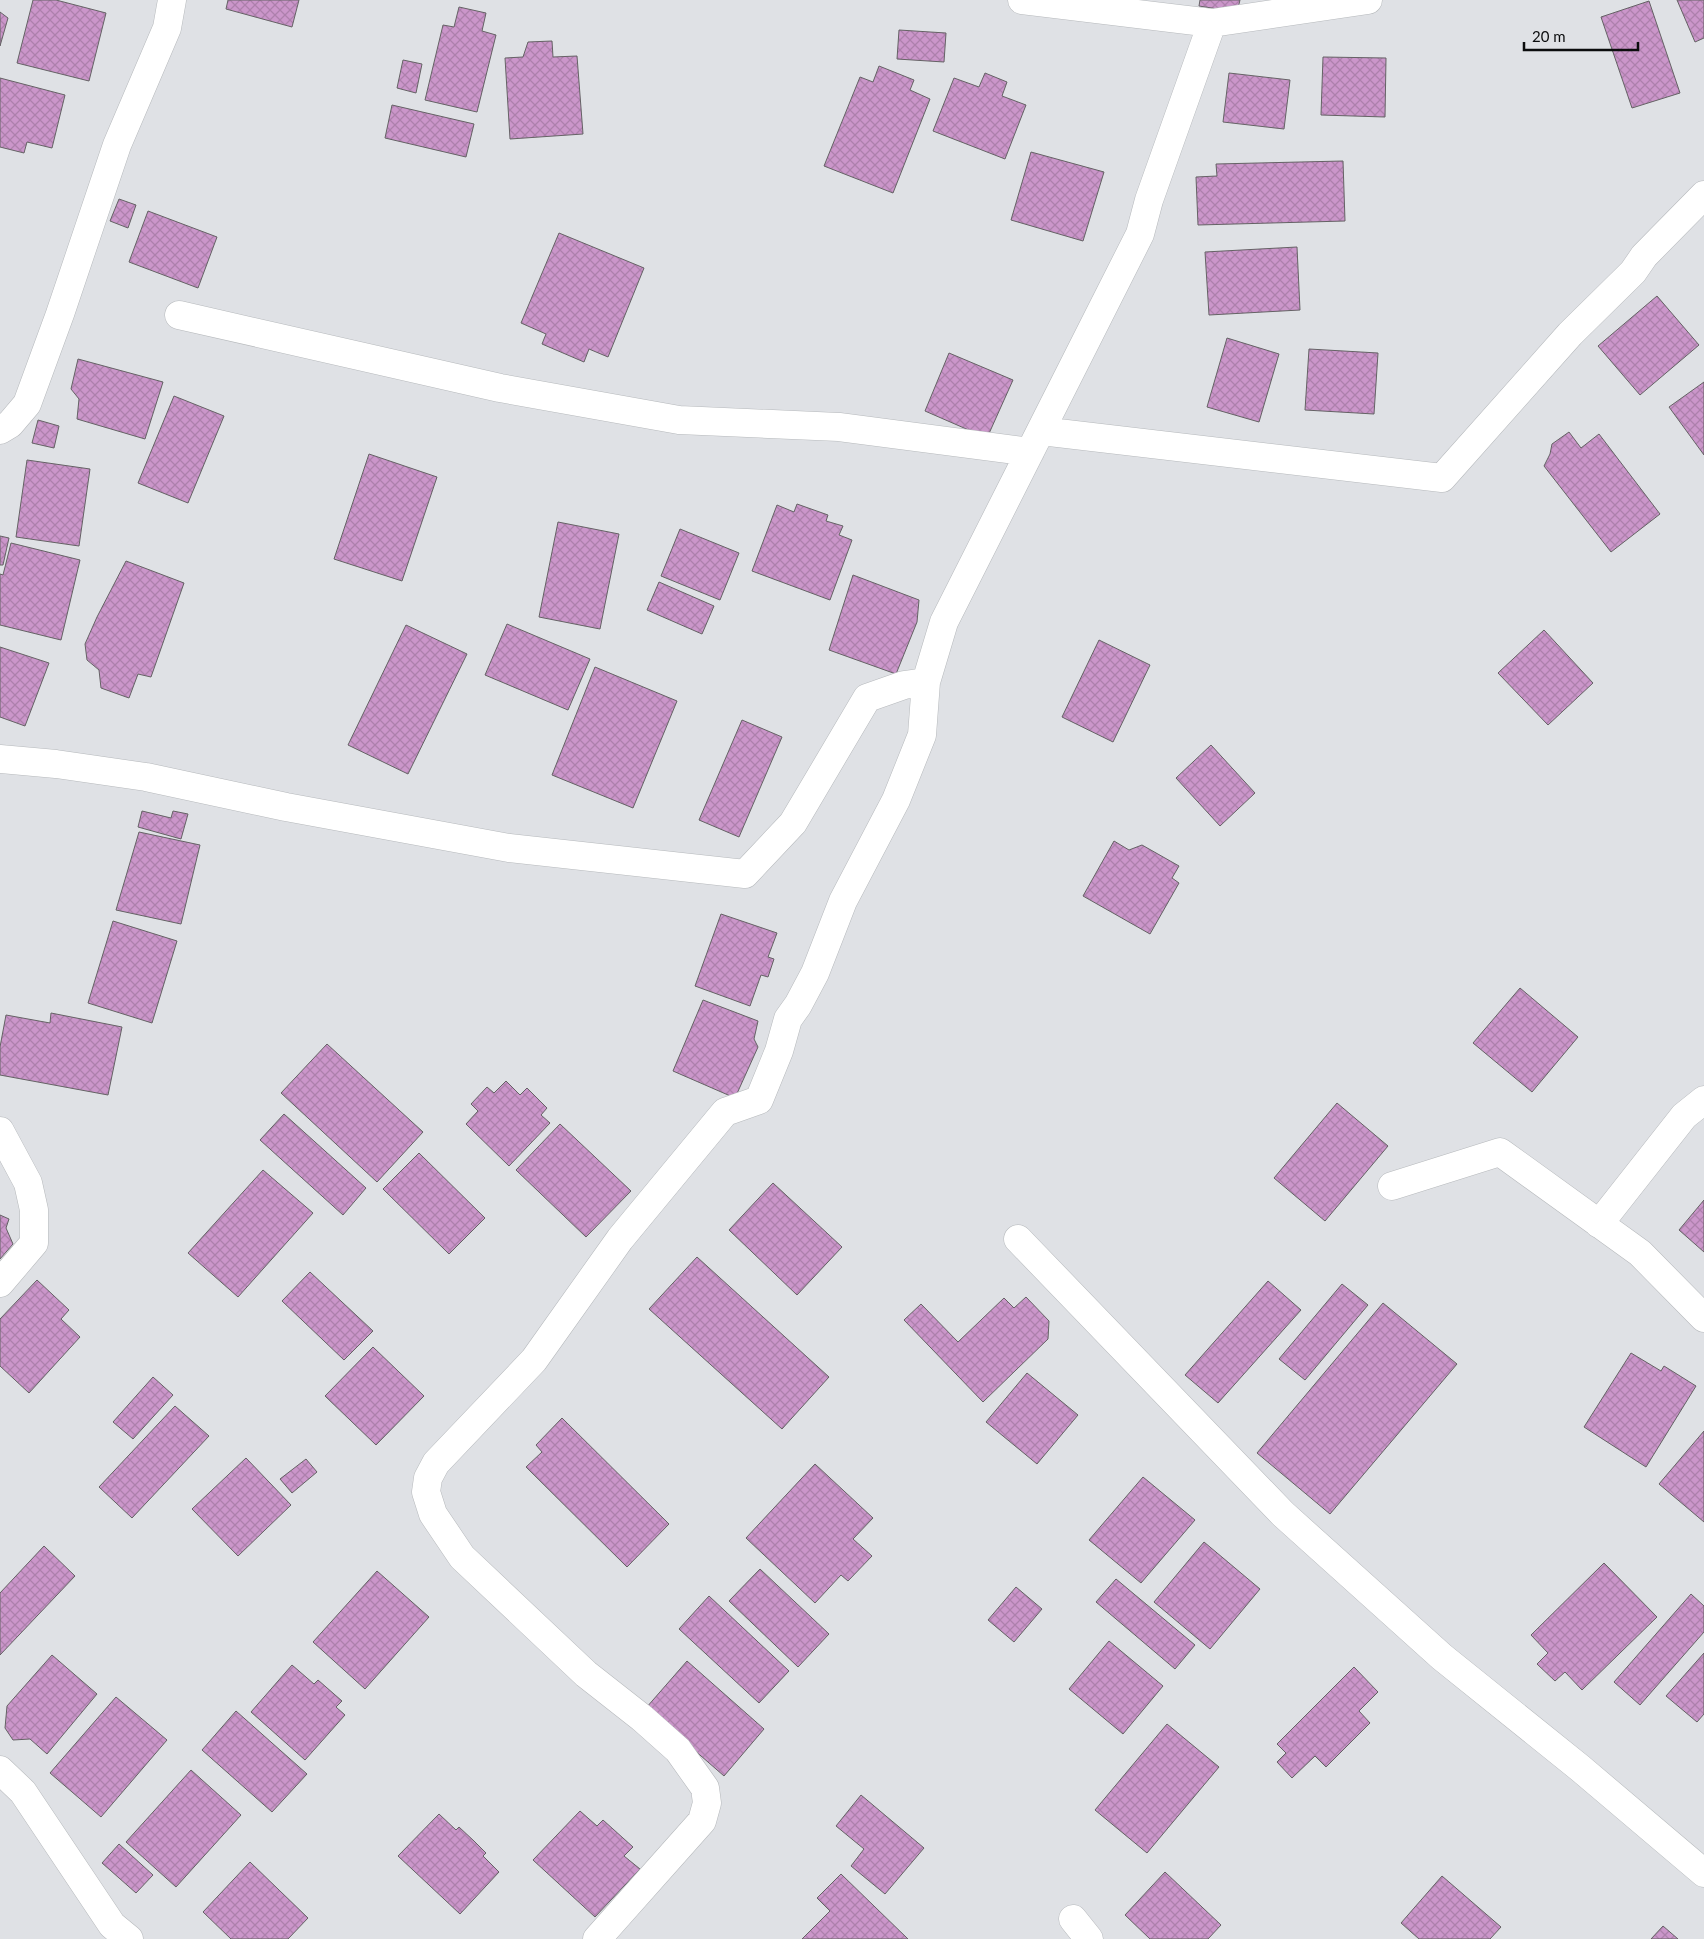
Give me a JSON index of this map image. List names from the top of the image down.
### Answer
{
  "scale_bar": "20 m"
}
